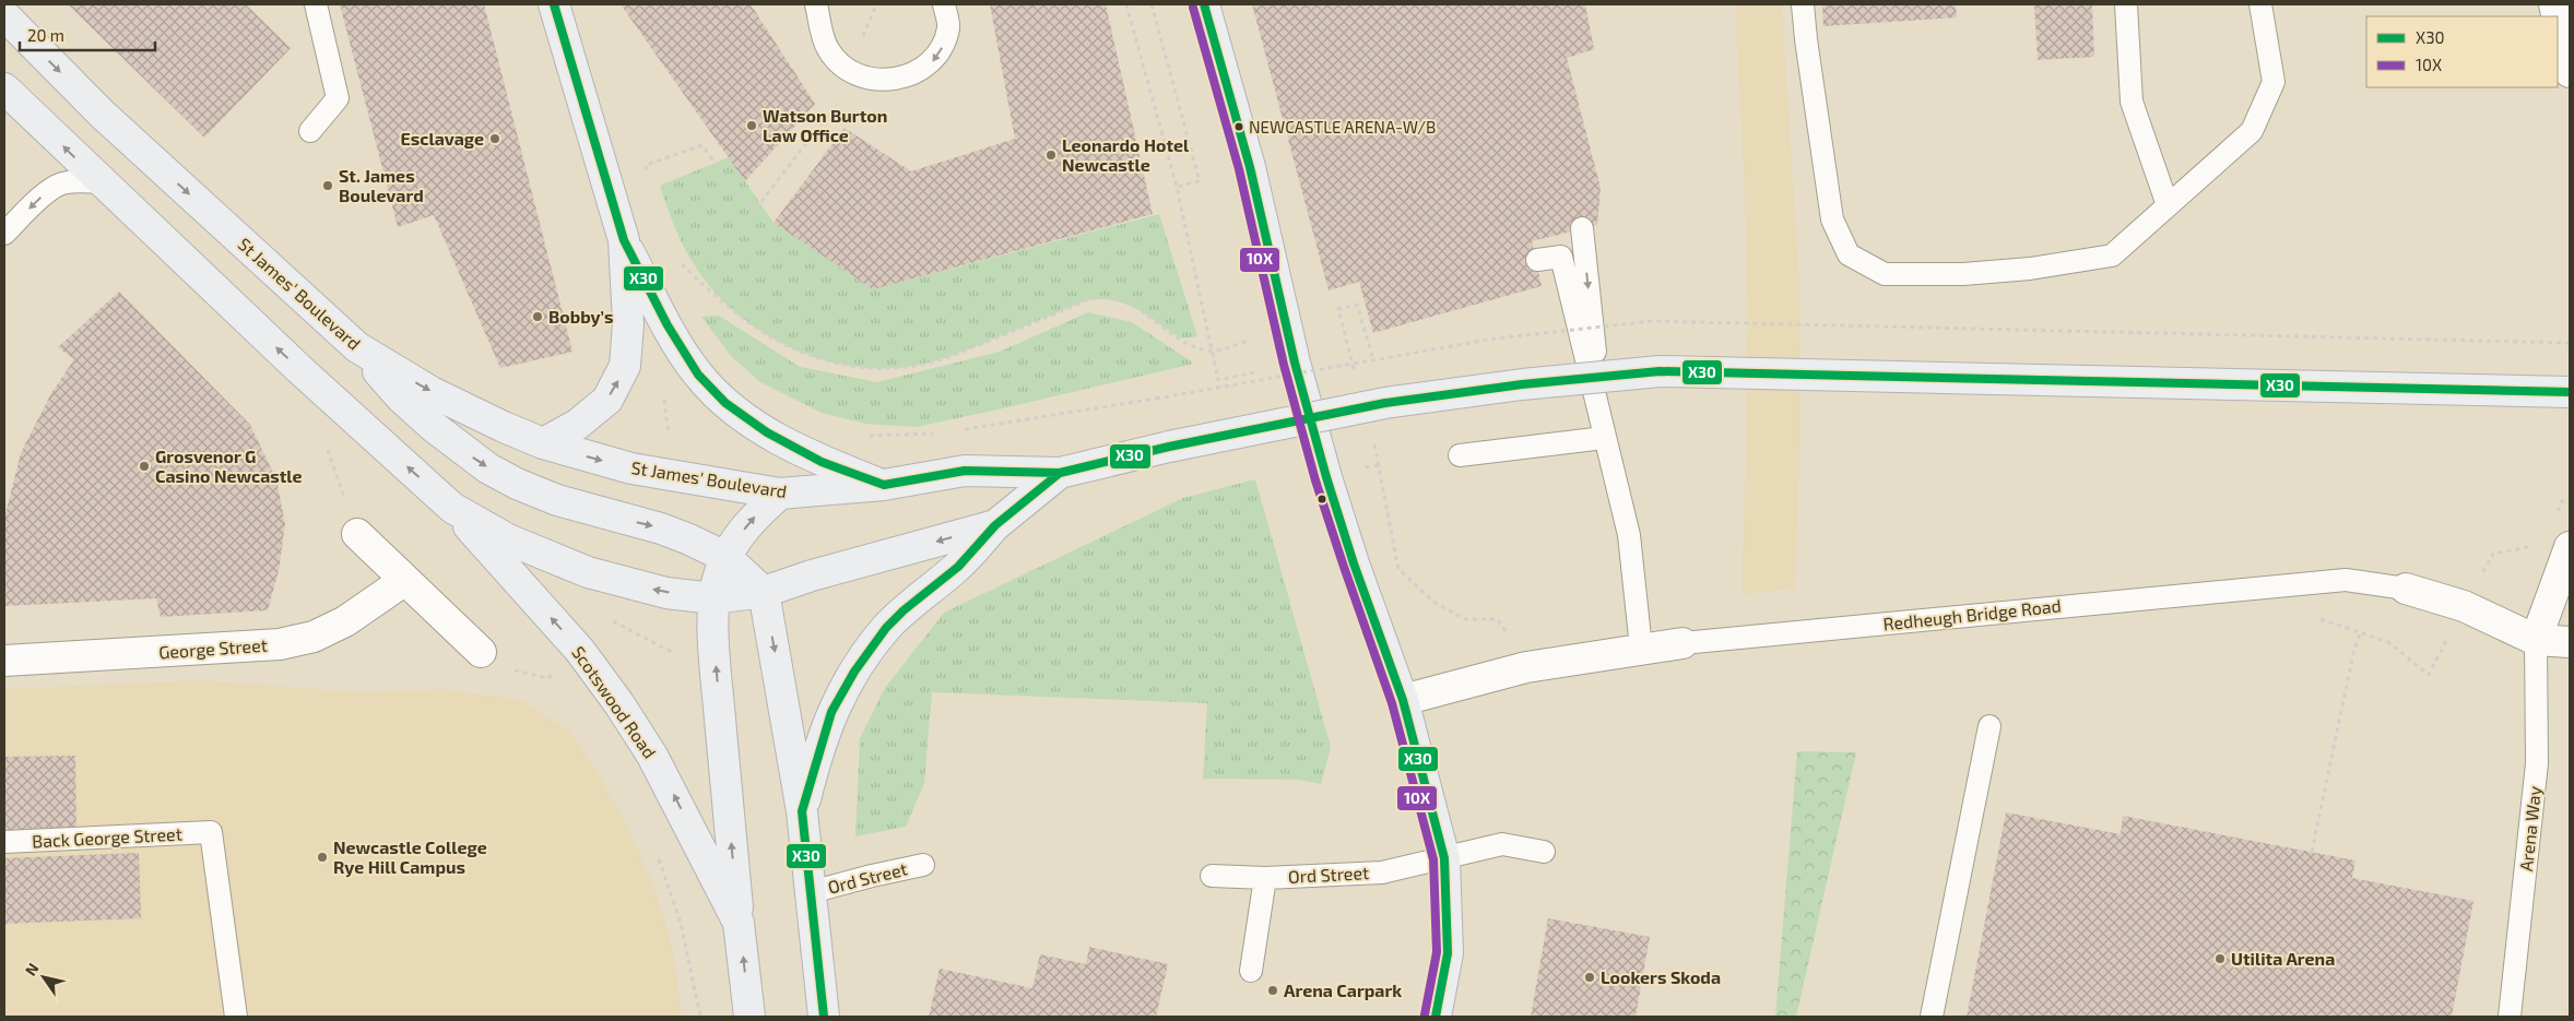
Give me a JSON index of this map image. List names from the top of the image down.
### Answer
{
  "streets": {
    "main road": ["St James' Boulevard", "Scotswood Road"],
    "street": ["Redheugh Bridge Road", "George Street"],
    "lane": ["Arena Way", "Back George Street", "Ord Street"]
  },
  "crossings": [
    ["St James' Boulevard", "Scotswood Road"],
    ["Redheugh Bridge Road", "Arena Way"]
  ],
  "places": [
    "Watson Burton Law Office",
    "NEWCASTLE ARENA-W/B",
    "Esclavage",
    "Leonardo Hotel Newcastle",
    "St. James Boulevard",
    "Bobby’s",
    "Grosvenor G Casino Newcastle",
    "Newcastle College Rye Hill Campus",
    "Utilita Arena",
    "Lookers Skoda",
    "Arena Carpark"
  ],
  "lines": ["transit line X30", "transit line 10X"],
  "legend": ["X30", "10X"],
  "scale_bar": "20 m",
  "north": "top left"
}
